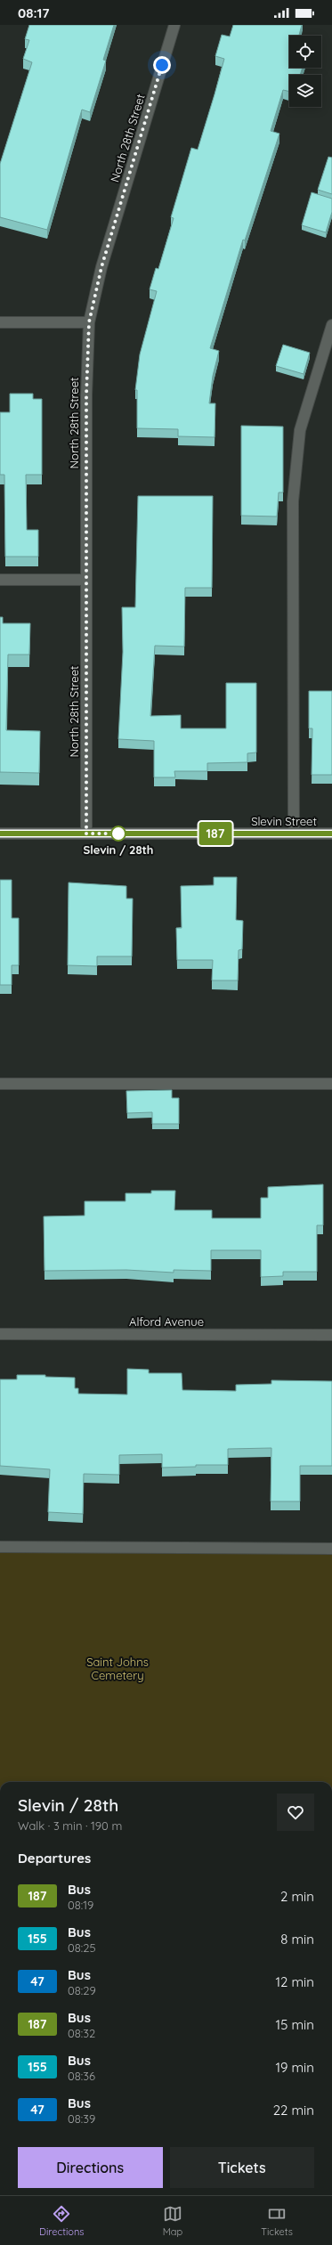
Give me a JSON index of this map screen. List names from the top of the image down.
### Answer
{
  "streets": {
    "street": ["North 28th Street", "Slevin Street", "Alford Avenue"]
  },
  "crossings": [
    ["North 28th Street", "Slevin Street"]
  ],
  "parks": ["Saint Johns Cemetery"],
  "places": ["Slevin / 28th"],
  "lines": ["bus line 187"],
  "page": {
    "status": "08:17",
    "on_map": "187",
    "heading": [
      ["Slevin / 28th", "Walk · 3 min · 190 m"],
      "Departures"
    ],
    "list": [
      {
        "mark": "187",
        "name": "Bus",
        "note": "08:19",
        "value": "2 min"
      },
      {
        "mark": "155",
        "name": "Bus",
        "note": "08:25",
        "value": "8 min"
      },
      {
        "mark": "47",
        "name": "Bus",
        "note": "08:29",
        "value": "12 min"
      },
      {
        "mark": "187",
        "name": "Bus",
        "note": "08:32",
        "value": "15 min"
      },
      {
        "mark": "155",
        "name": "Bus",
        "note": "08:36",
        "value": "19 min"
      },
      {
        "mark": "47",
        "name": "Bus",
        "note": "08:39",
        "value": "22 min"
      }
    ],
    "buttons": ["Directions", "Tickets"],
    "tabs": ["Directions", "Map", "Tickets"]
  }
}
